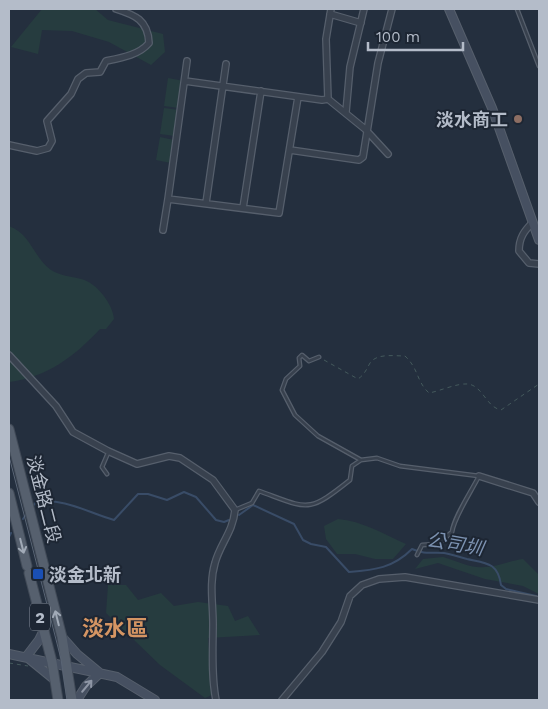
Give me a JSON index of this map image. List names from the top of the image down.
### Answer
{
  "streets": {
    "main road": ["淡金路二段", "2"]
  },
  "crossings": [
    ["淡金路二段", "2"]
  ],
  "districts": ["淡水區"],
  "water": ["公司圳"],
  "places": {
    "other": ["淡水商工"],
    "transit": ["淡金北新"]
  },
  "scale_bar": "100 m"
}
